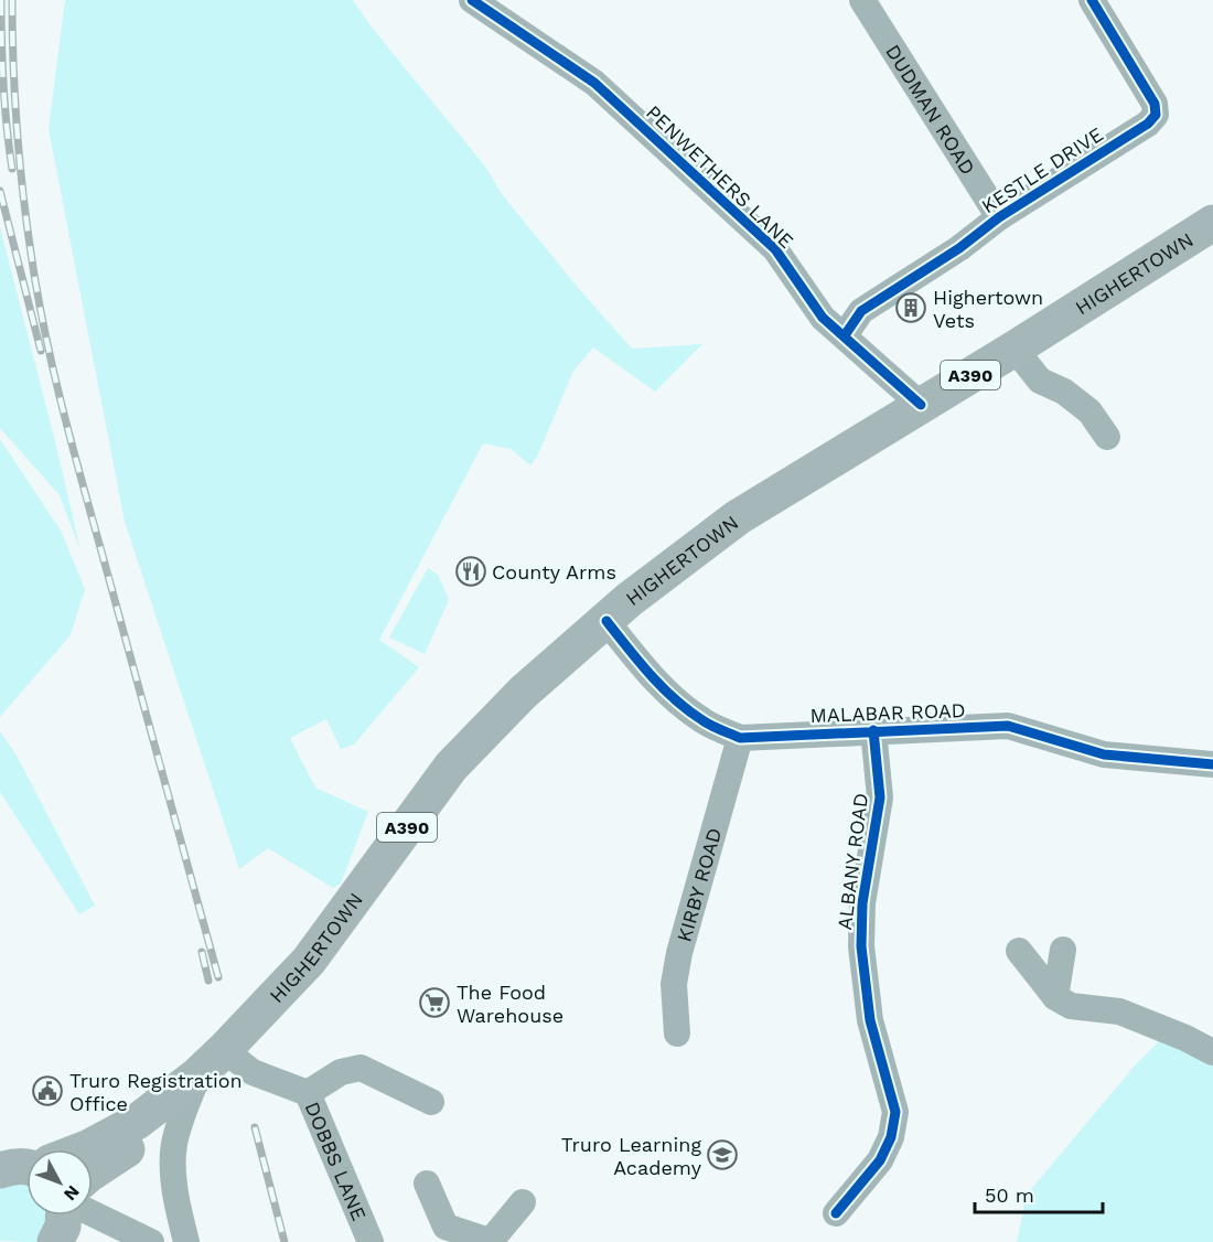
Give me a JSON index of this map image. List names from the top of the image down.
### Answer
{
  "streets": {
    "highway": ["HIGHERTOWN", "A390"],
    "street": [
      "DUDMAN ROAD",
      "KESTLE DRIVE",
      "PENWETHERS LANE",
      "MALABAR ROAD",
      "ALBANY ROAD",
      "KIRBY ROAD",
      "DOBBS LANE"
    ]
  },
  "crossings": [
    ["DUDMAN ROAD", "KESTLE DRIVE"],
    ["KESTLE DRIVE", "PENWETHERS LANE"],
    ["PENWETHERS LANE", "HIGHERTOWN"],
    ["HIGHERTOWN", "MALABAR ROAD"],
    ["HIGHERTOWN", "DOBBS LANE"],
    ["MALABAR ROAD", "ALBANY ROAD"],
    ["MALABAR ROAD", "KIRBY ROAD"]
  ],
  "places": {
    "building": ["Highertown Vets"],
    "restaurant": ["County Arms"],
    "supermarket": ["The Food Warehouse"],
    "public building": ["Truro Registration Office"],
    "school or university": ["Truro Learning Academy"]
  },
  "scale_bar": "50 m",
  "north": "bottom right"
}
